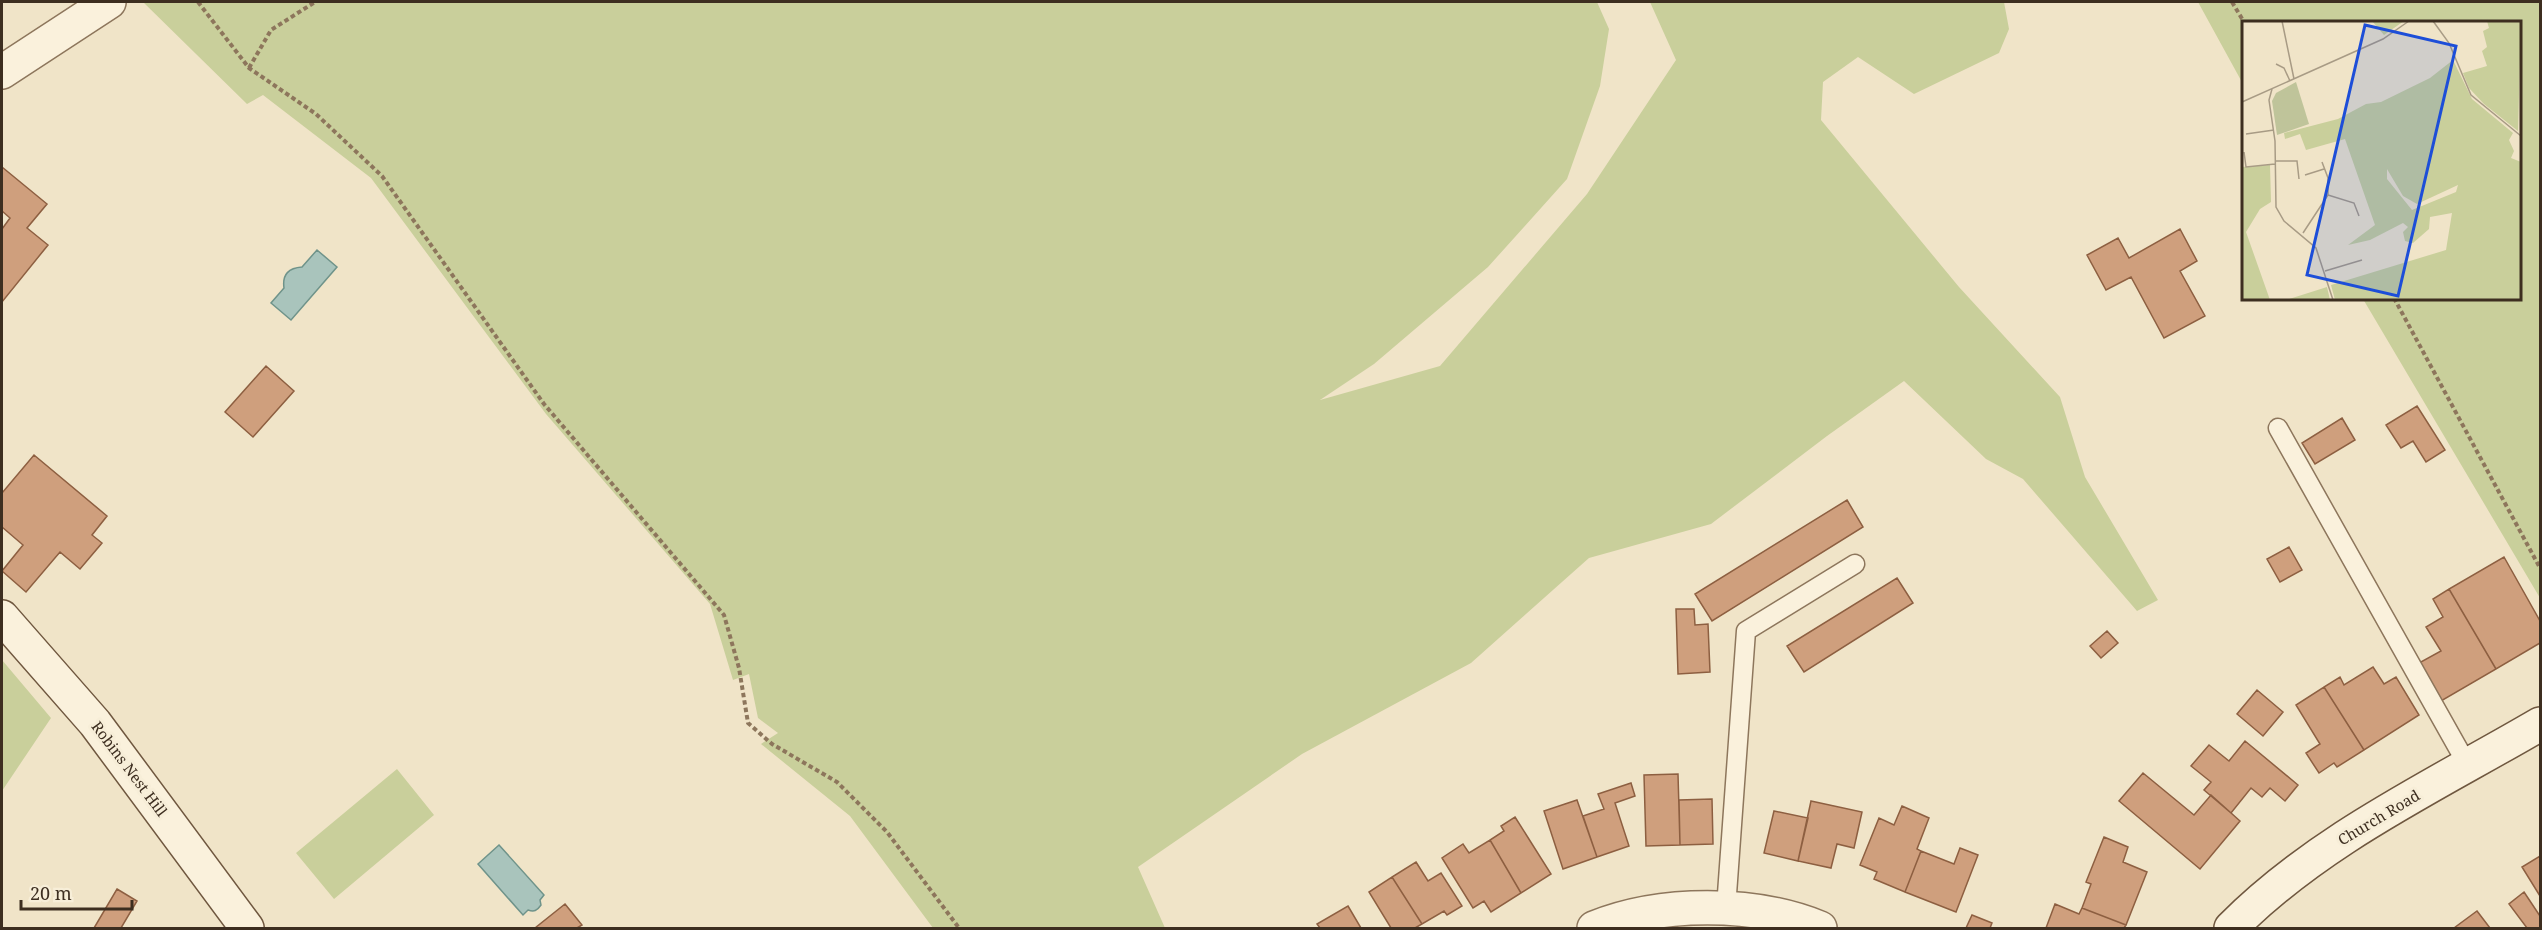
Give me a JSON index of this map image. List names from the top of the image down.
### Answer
{
  "streets": {
    "street": ["Robins Nest Hill", "Church Road"]
  },
  "scale_bar": "20 m"
}
